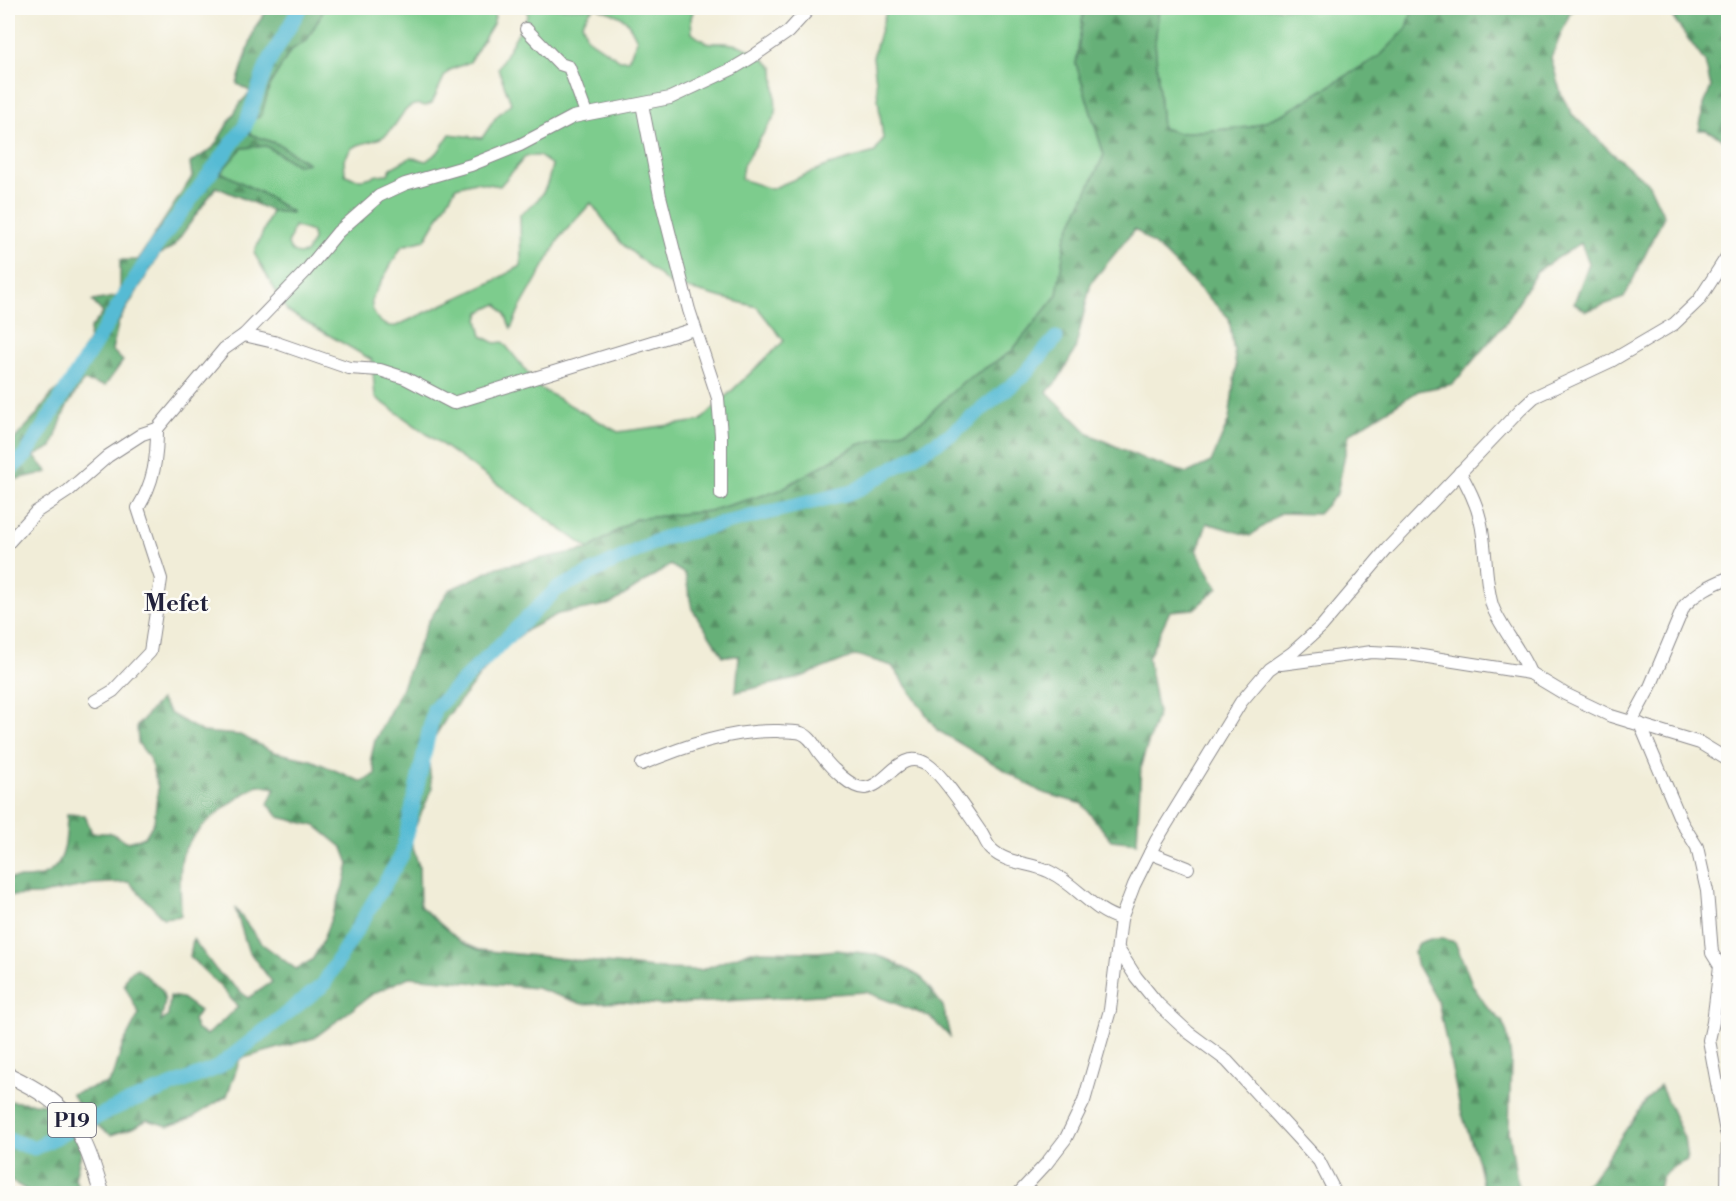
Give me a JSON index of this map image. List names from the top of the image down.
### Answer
{
  "streets": {
    "main road": ["P19"]
  },
  "districts": ["Mefet"]
}
